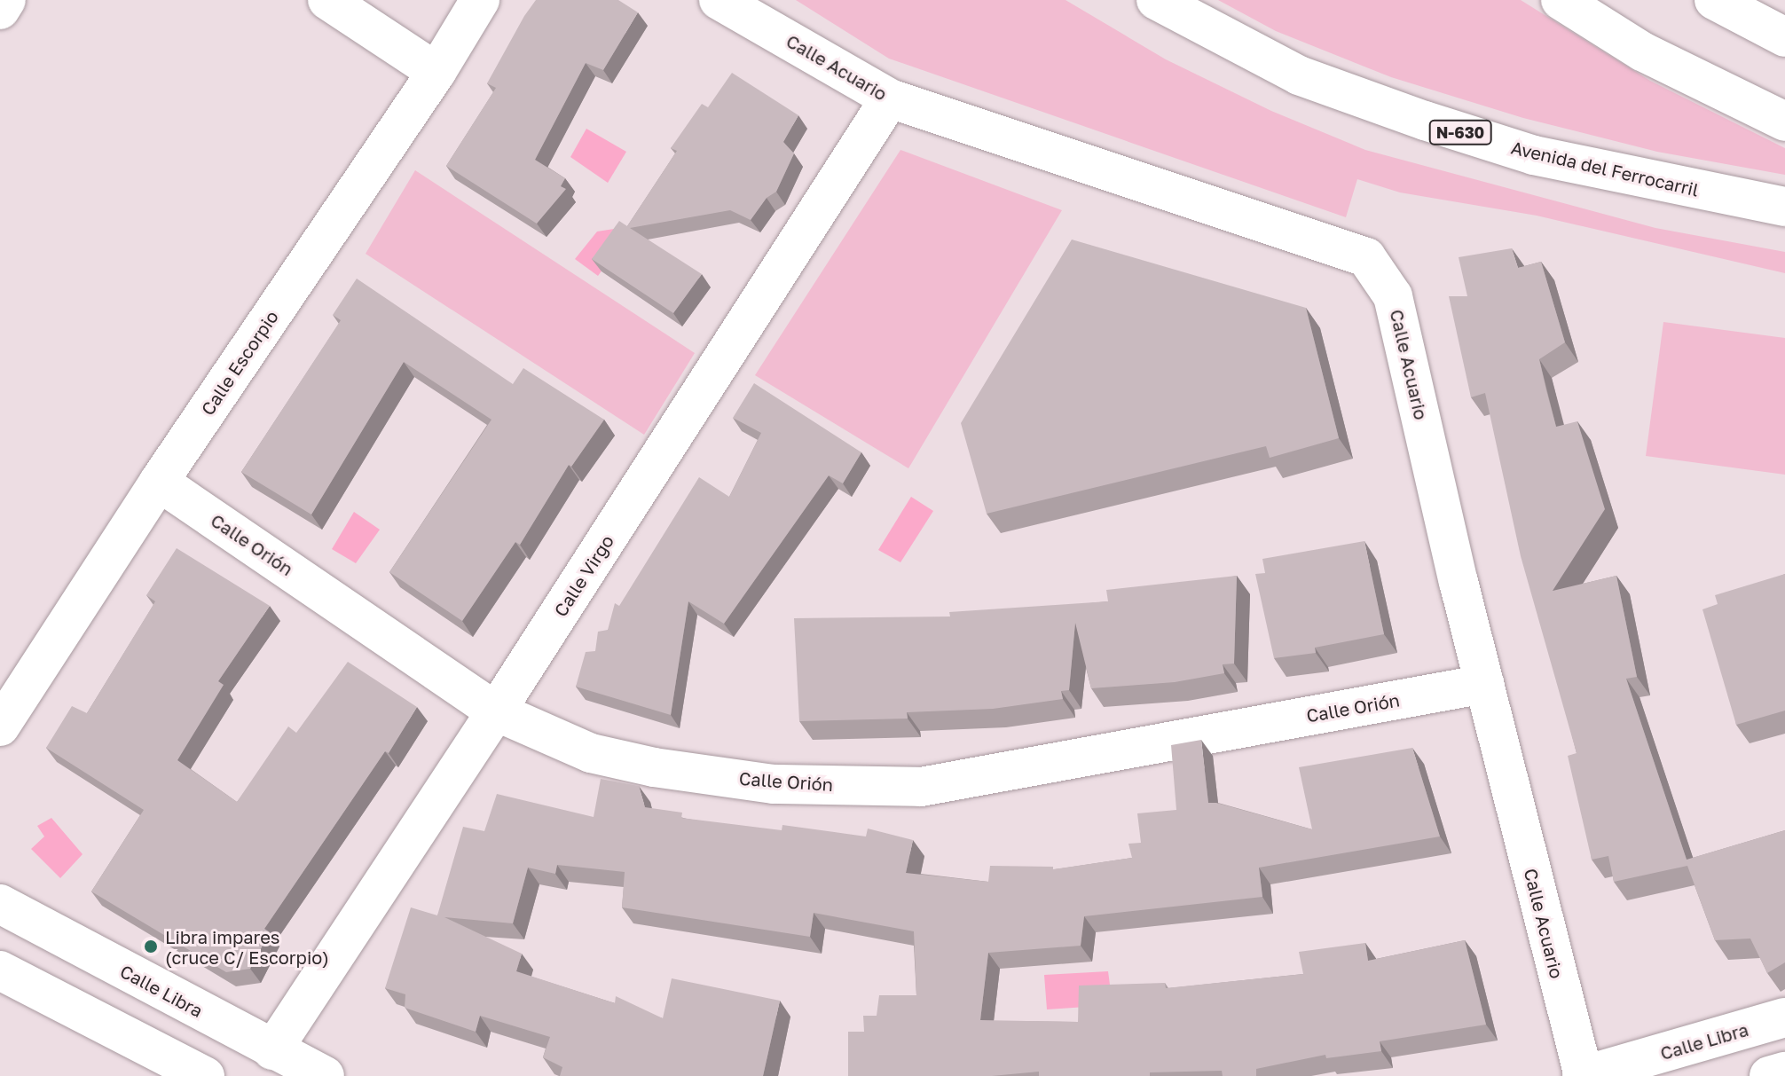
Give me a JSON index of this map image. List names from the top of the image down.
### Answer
{
  "streets": {
    "main road": [
      "Calle Acuario",
      "N-630",
      "Avenida del Ferrocarril",
      "Calle Escorpio",
      "Calle Orión",
      "Calle Virgo",
      "Calle Libra"
    ]
  },
  "crossings": [
    ["Calle Acuario", "Calle Orión"],
    ["Calle Acuario", "Calle Virgo"],
    ["Calle Acuario", "Calle Libra"],
    ["Calle Escorpio", "Calle Orión"],
    ["Calle Orión", "Calle Virgo"],
    ["Calle Virgo", "Calle Libra"]
  ],
  "places": ["Libra impares (cruce C/ Escorpio)"]
}
